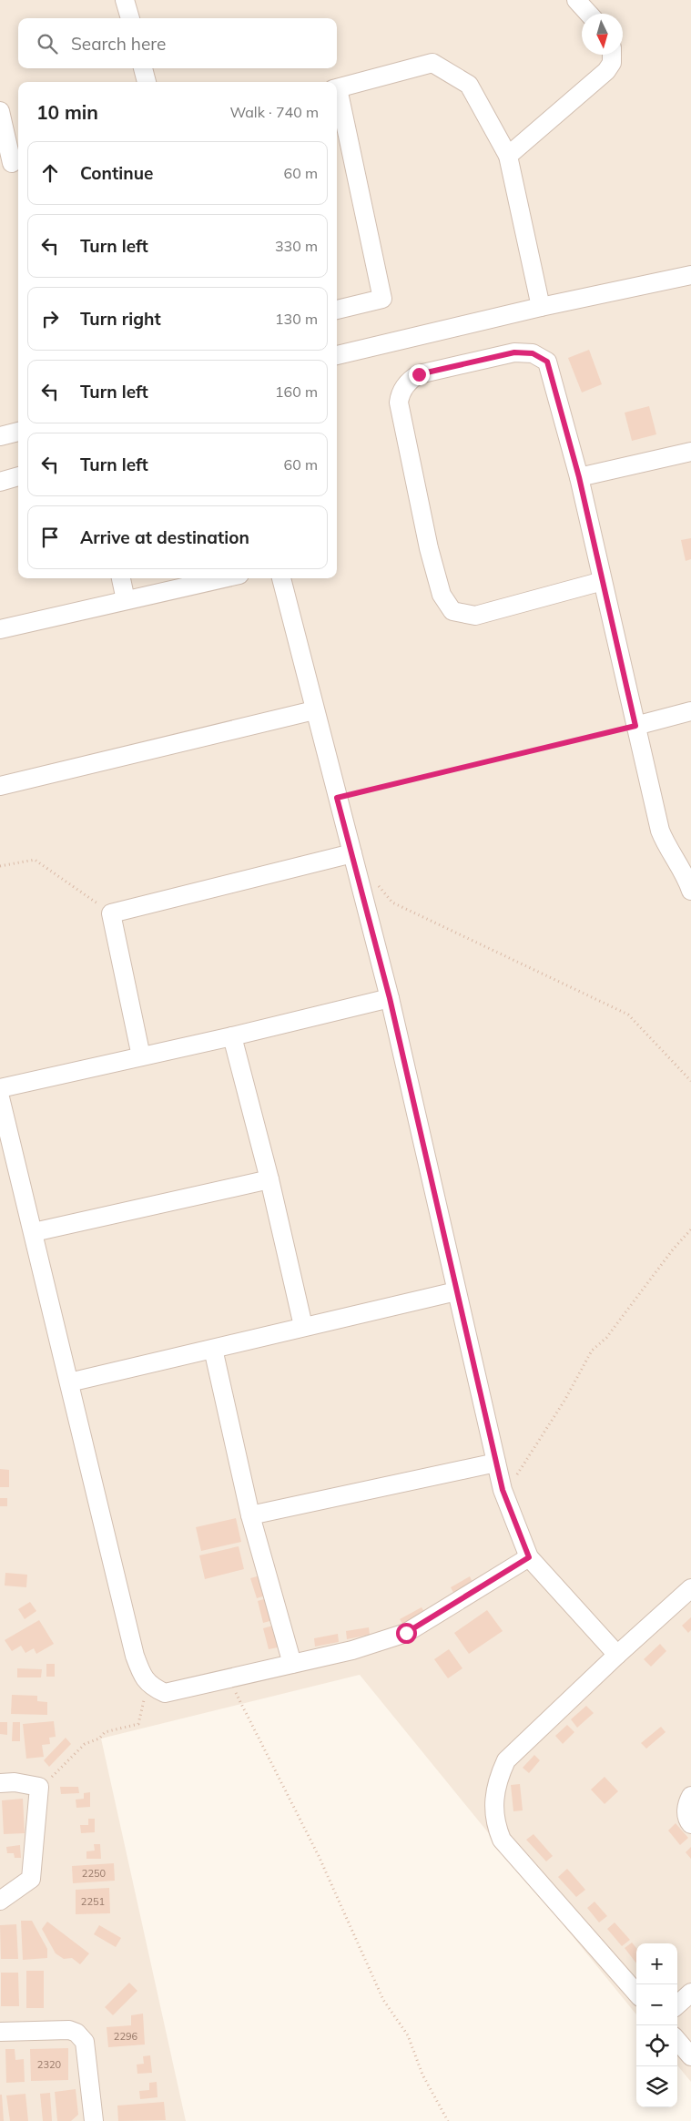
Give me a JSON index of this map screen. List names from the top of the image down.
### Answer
{
  "house_numbers": [
    "2250",
    "2251",
    "2296",
    "2320"
  ],
  "north": "bottom",
  "page": {
    "search": "Search here",
    "heading": ["10 min", "Walk · 740 m"],
    "list": [
      ["Continue", "60 m"],
      ["Turn left", "330 m"],
      ["Turn right", "130 m"],
      ["Turn left", "160 m"],
      ["Turn left", "60 m"],
      "Arrive at destination"
    ],
    "map_buttons": ["+", "−"]
  }
}
